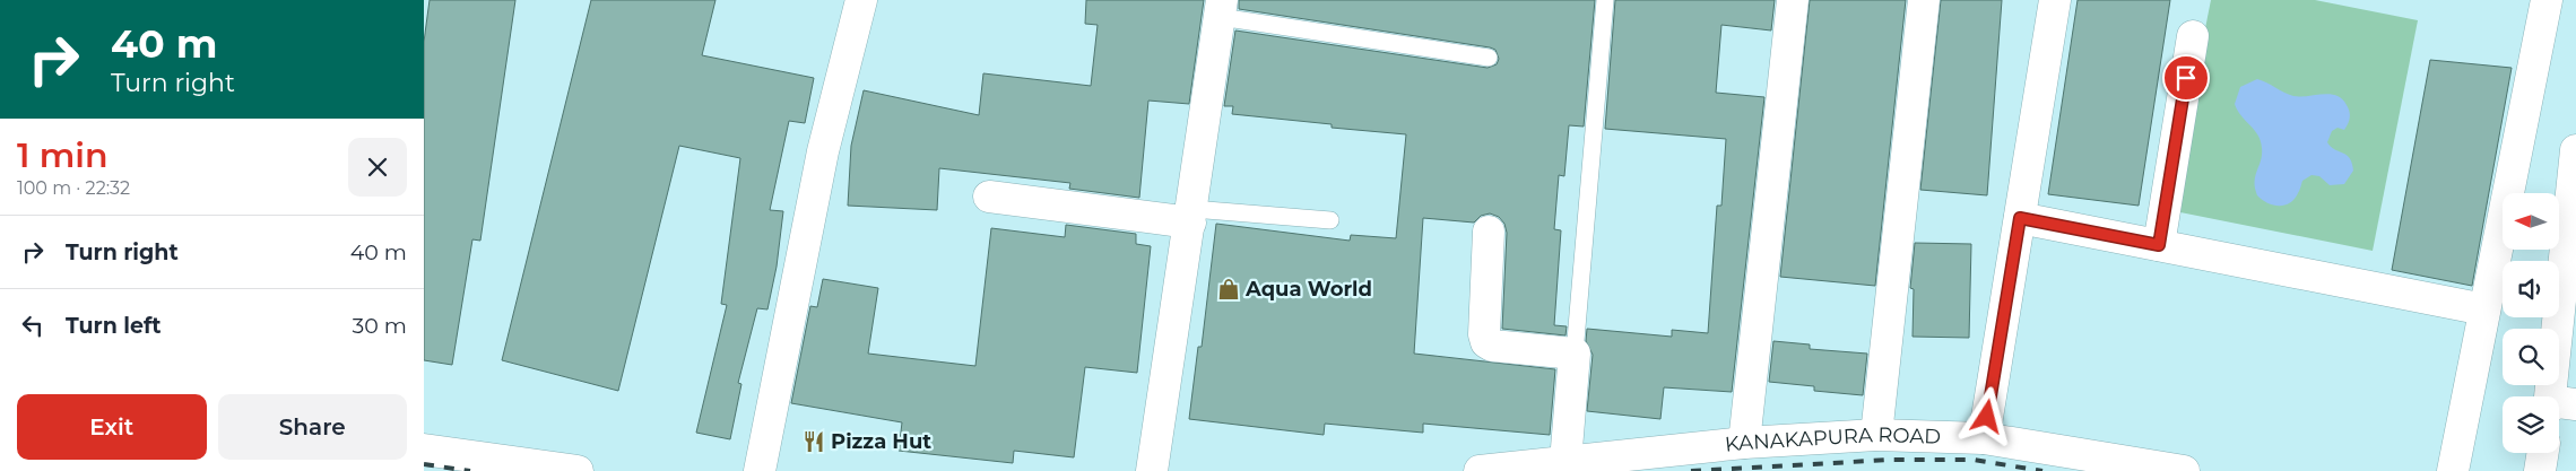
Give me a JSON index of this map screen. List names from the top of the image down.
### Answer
{
  "streets": {
    "main road": ["KANAKAPURA ROAD"]
  },
  "places": {
    "shop": ["Aqua World"],
    "restaurant": ["Pizza Hut"]
  },
  "north": "left",
  "page": {
    "turn": ["40 m", "Turn right"],
    "heading": ["1 min", "100 m · 22:32"],
    "list": [
      {
        "name": "Turn right",
        "value": "40 m"
      },
      {
        "name": "Turn left",
        "value": "30 m"
      }
    ],
    "buttons": ["Exit", "Share"]
  }
}
